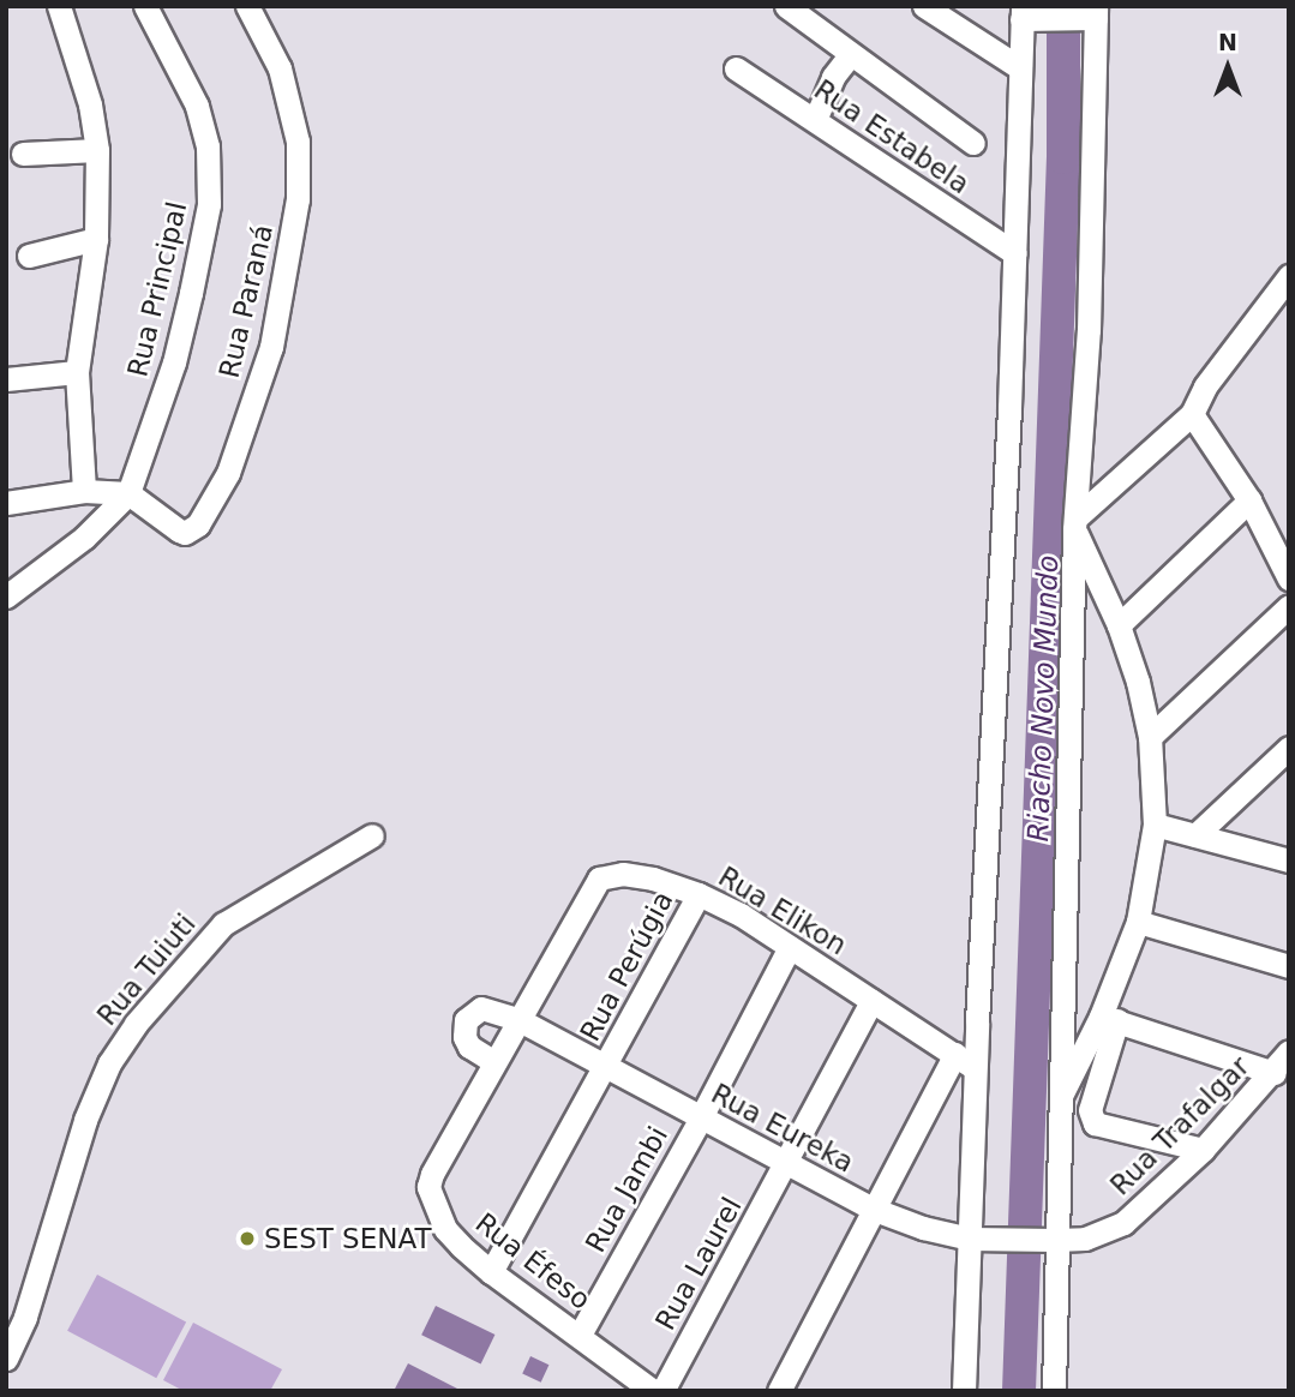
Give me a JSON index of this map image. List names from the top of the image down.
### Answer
{
  "streets": {
    "street": [
      "Rua Estabela",
      "Rua Principal",
      "Rua Paraná",
      "Rua Elikon",
      "Rua Perúgia",
      "Rua Tuiuti",
      "Rua Trafalgar",
      "Rua Eureka",
      "Rua Jambi",
      "Rua Éfeso",
      "Rua Laurel"
    ]
  },
  "crossings": [
    ["Rua Principal", "Rua Paraná"],
    ["Rua Elikon", "Rua Perúgia"],
    ["Rua Elikon", "Rua Eureka"],
    ["Rua Elikon", "Rua Jambi"],
    ["Rua Elikon", "Rua Éfeso"],
    ["Rua Elikon", "Rua Laurel"],
    ["Rua Perúgia", "Rua Eureka"],
    ["Rua Perúgia", "Rua Éfeso"],
    ["Rua Trafalgar", "Rua Eureka"],
    ["Rua Eureka", "Rua Jambi"],
    ["Rua Eureka", "Rua Éfeso"],
    ["Rua Eureka", "Rua Laurel"],
    ["Rua Jambi", "Rua Éfeso"]
  ],
  "water": ["Riacho Novo Mundo"],
  "places": ["SEST SENAT"],
  "north": "top"
}
